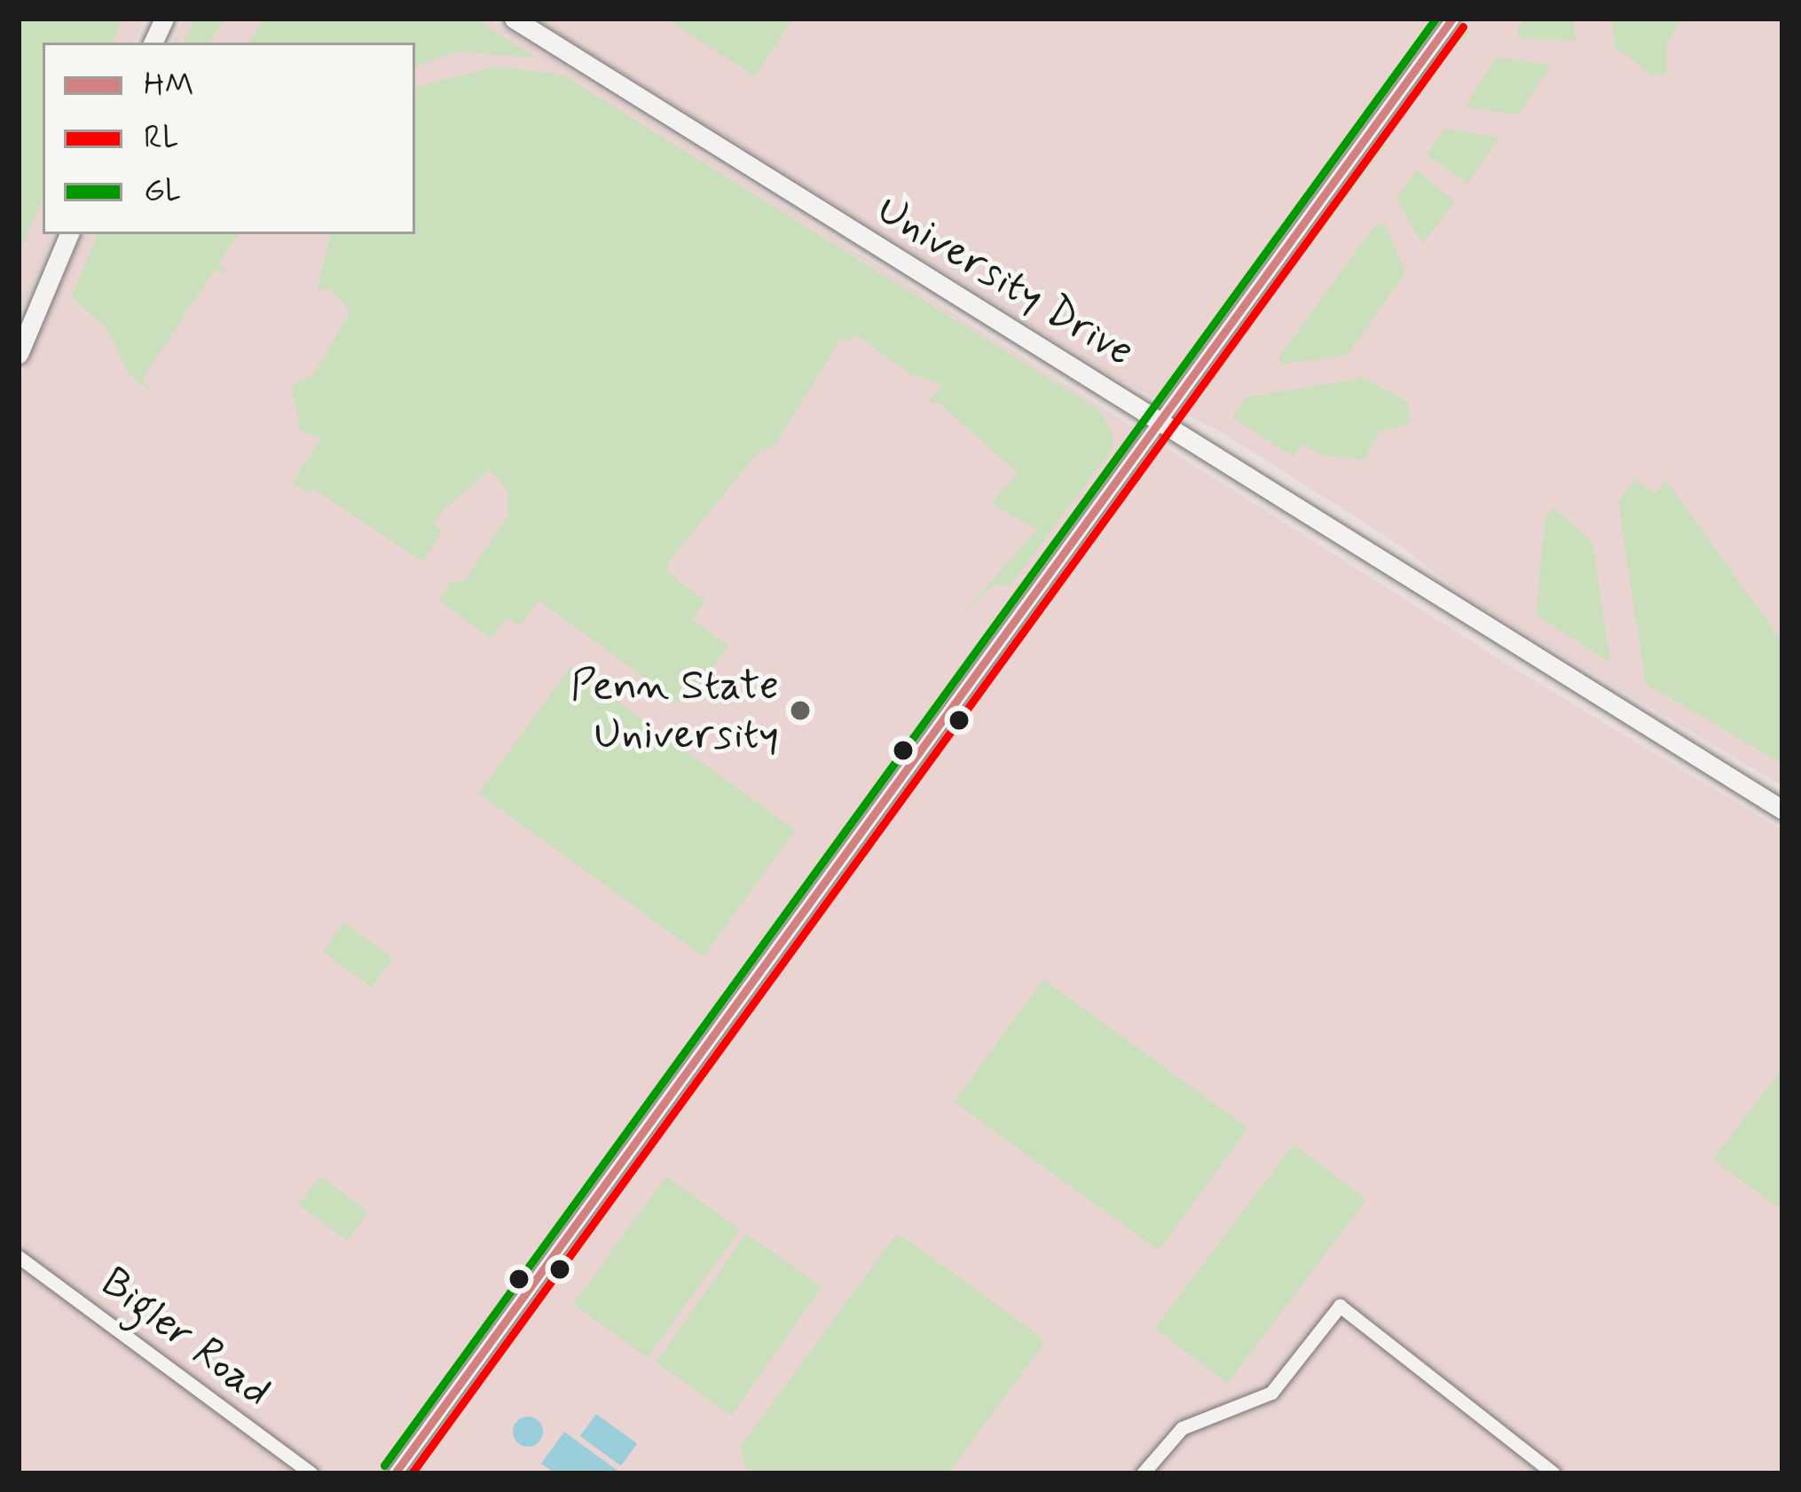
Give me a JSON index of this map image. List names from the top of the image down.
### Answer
{
  "streets": {
    "main road": ["University Drive"],
    "street": ["Bigler Road"]
  },
  "places": ["Penn State University"],
  "lines": ["transit line HM", "transit line GL", "transit line RL"],
  "legend": ["HM", "RL", "GL"]
}
